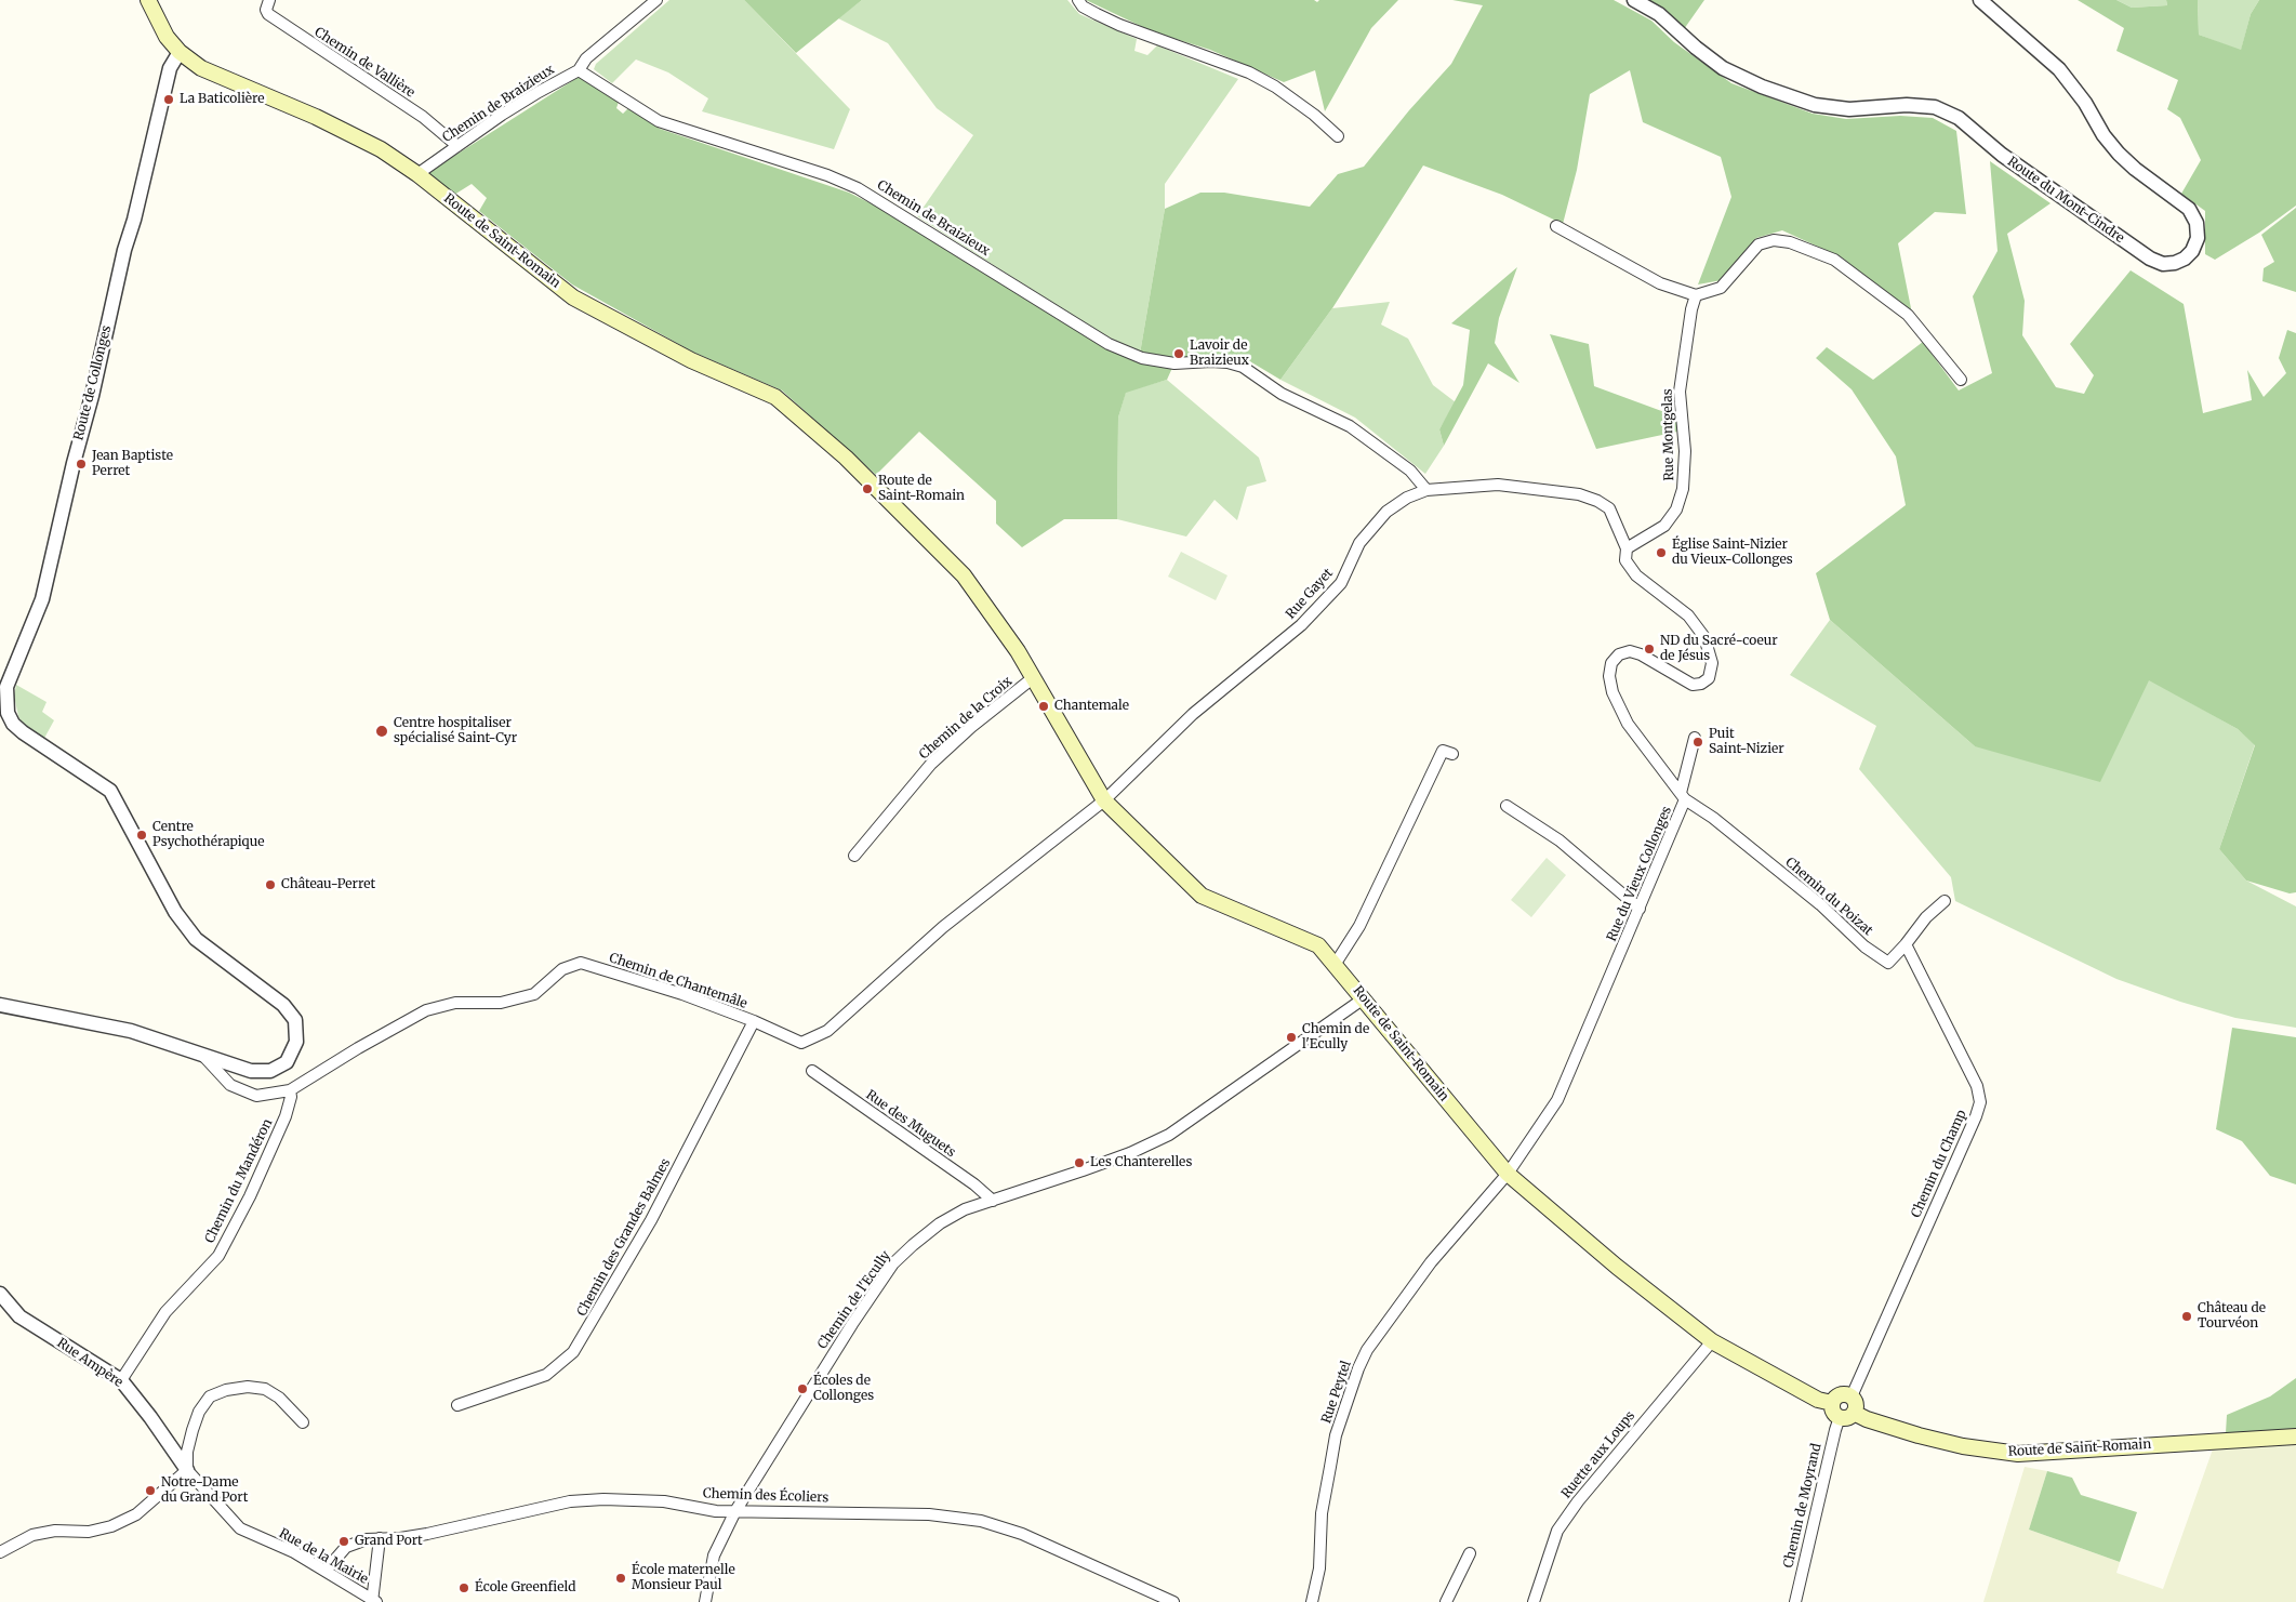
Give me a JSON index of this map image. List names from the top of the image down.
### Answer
{
  "streets": {
    "main road": ["Route de Saint-Romain"],
    "street": [
      "Chemin de Vallière",
      "Chemin de Braizieux",
      "Route du Mont-Cindre",
      "Route de Collonges",
      "Rue Montgelas",
      "Rue Gayet",
      "Chemin de la Croix",
      "Rue du Vieux Collonges",
      "Chemin du Poizat",
      "Chemin de Chantemâle",
      "Rue des Muguets",
      "Chemin du Champ",
      "Chemin du Mandéron",
      "Chemin des Grandes Balmes",
      "Chemin de l'Ecully",
      "Rue Ampère",
      "Rue Peytel",
      "Ruette aux Loups",
      "Chemin des Écoliers",
      "Chemin de Moyrand",
      "Rue de la Mairie"
    ]
  },
  "crossings": [
    ["Chemin de Vallière", "Chemin de Braizieux"],
    ["Chemin de Braizieux", "Route de Saint-Romain"],
    ["Chemin de Braizieux", "Rue Gayet"],
    ["Route de Saint-Romain", "Route de Collonges"],
    ["Route de Saint-Romain", "Rue Gayet"],
    ["Route de Saint-Romain", "Chemin de la Croix"],
    ["Route de Saint-Romain", "Rue du Vieux Collonges"],
    ["Route de Saint-Romain", "Chemin de Chantemâle"],
    ["Route de Saint-Romain", "Chemin du Champ"],
    ["Route de Saint-Romain", "Chemin de l'Ecully"],
    ["Route de Saint-Romain", "Rue Peytel"],
    ["Route de Saint-Romain", "Ruette aux Loups"],
    ["Route de Saint-Romain", "Chemin de Moyrand"],
    ["Rue Montgelas", "Rue Gayet"],
    ["Rue Montgelas", "Rue du Vieux Collonges"],
    ["Rue Gayet", "Rue du Vieux Collonges"],
    ["Rue Gayet", "Chemin de Chantemâle"],
    ["Rue du Vieux Collonges", "Chemin du Poizat"],
    ["Rue du Vieux Collonges", "Rue Peytel"],
    ["Chemin du Poizat", "Chemin du Champ"],
    ["Chemin de Chantemâle", "Chemin du Mandéron"],
    ["Chemin de Chantemâle", "Chemin des Grandes Balmes"],
    ["Rue des Muguets", "Chemin de l'Ecully"],
    ["Chemin du Champ", "Chemin de Moyrand"],
    ["Chemin du Mandéron", "Rue Ampère"],
    ["Chemin de l'Ecully", "Chemin des Écoliers"],
    ["Rue Ampère", "Rue de la Mairie"],
    ["Chemin des Écoliers", "Rue de la Mairie"]
  ],
  "places": [
    "La Baticolière",
    "Lavoir de Braizieux",
    "Jean Baptiste Perret",
    "Route de Saint-Romain",
    "Église Saint-Nizier du Vieux-Collonges",
    "ND du Sacré-coeur de Jésus",
    "Chantemale",
    "Centre hospitaliser spécialisé Saint-Cyr",
    "Puit Saint-Nizier",
    "Centre Psychothérapique",
    "Château-Perret",
    "Chemin de l'Ecully",
    "Les Chanterelles",
    "Château de Tourvéon",
    "Écoles de Collonges",
    "Notre-Dame du Grand Port",
    "Grand Port",
    "École maternelle Monsieur Paul",
    "École Greenfield"
  ]
}
